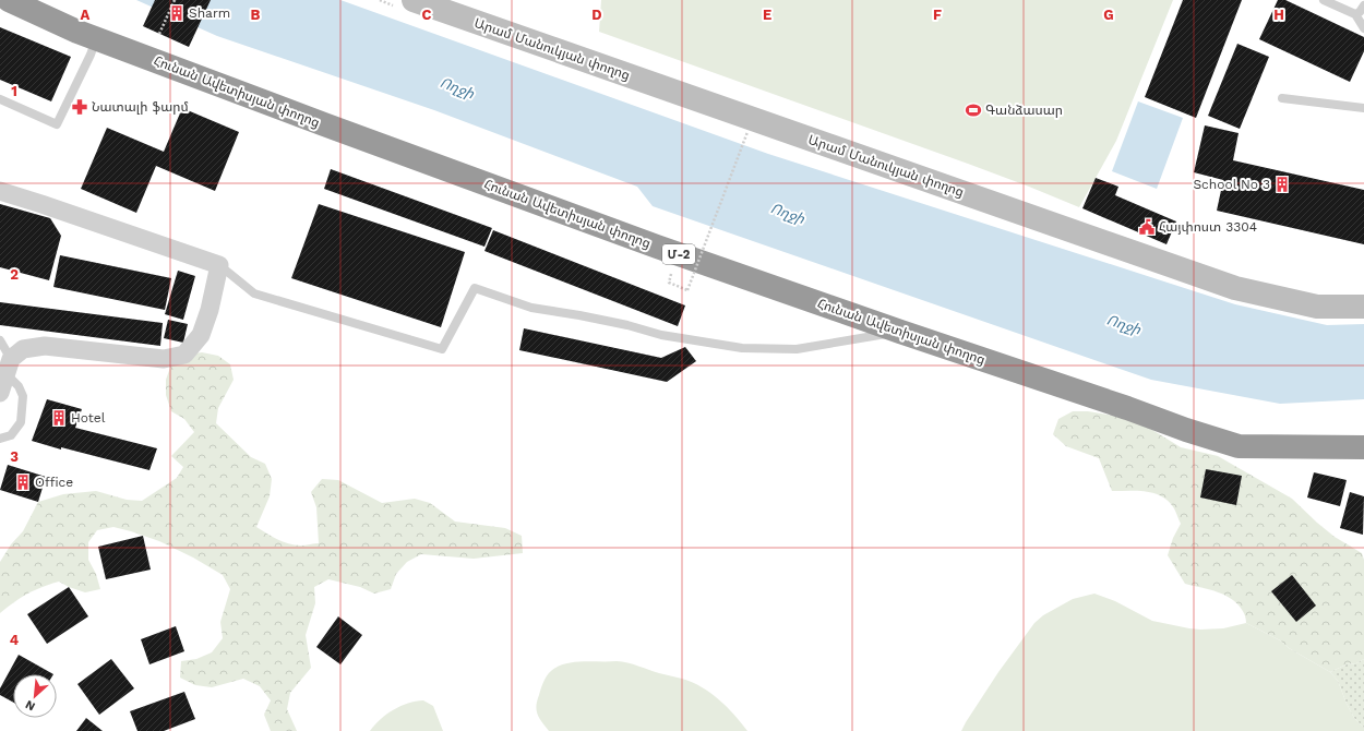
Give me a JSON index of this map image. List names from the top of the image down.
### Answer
{
  "streets": {
    "highway": ["Հունան Ավետիսյան փողոց", "Մ-2"],
    "street": ["Արամ Մանուկյան փողոց"]
  },
  "water": ["Ողջի"],
  "places": {
    "building": [
      "Sharm",
      "School No 3",
      "Hotel",
      "Office"
    ],
    "pharmacy": ["Նատալի ֆարմ"],
    "sports": ["Գանձասար"],
    "public building": ["Հայփոստ 3304"]
  },
  "north": "bottom left",
  "grid": {
    "columns": [
      "A",
      "B",
      "C",
      "D",
      "E",
      "F",
      "G",
      "H"
    ],
    "rows": [
      "1",
      "2",
      "3",
      "4"
    ]
  }
}
